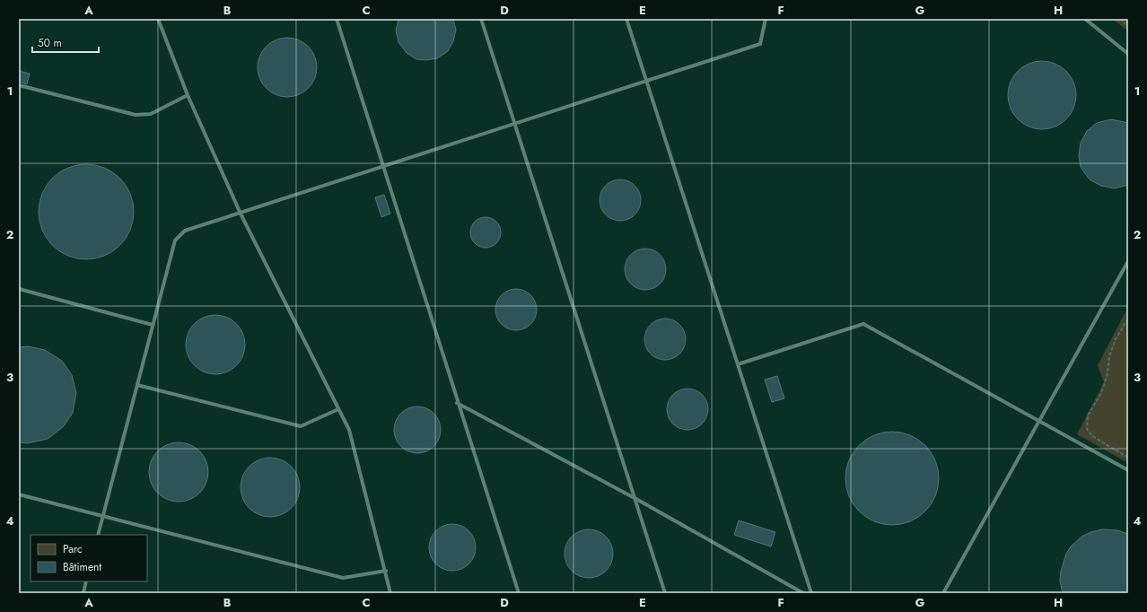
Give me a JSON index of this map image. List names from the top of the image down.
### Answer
{
  "legend": ["Parc", "Bâtiment"],
  "scale_bar": "50 m",
  "grid": {
    "columns": [
      "A",
      "B",
      "C",
      "D",
      "E",
      "F",
      "G",
      "H"
    ],
    "rows": [
      "1",
      "2",
      "3",
      "4"
    ]
  }
}
